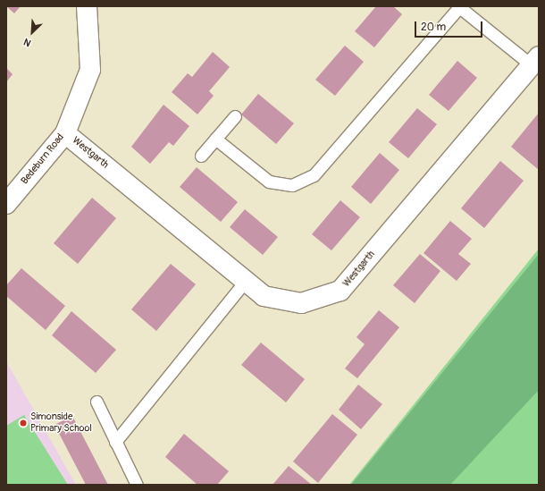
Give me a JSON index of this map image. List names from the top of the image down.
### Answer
{
  "streets": {
    "street": ["Westgarth", "Bedeburn Road"]
  },
  "crossings": [
    ["Westgarth", "Bedeburn Road"]
  ],
  "places": ["Simonside Primary School"],
  "scale_bar": "20 m",
  "north": "bottom left"
}
